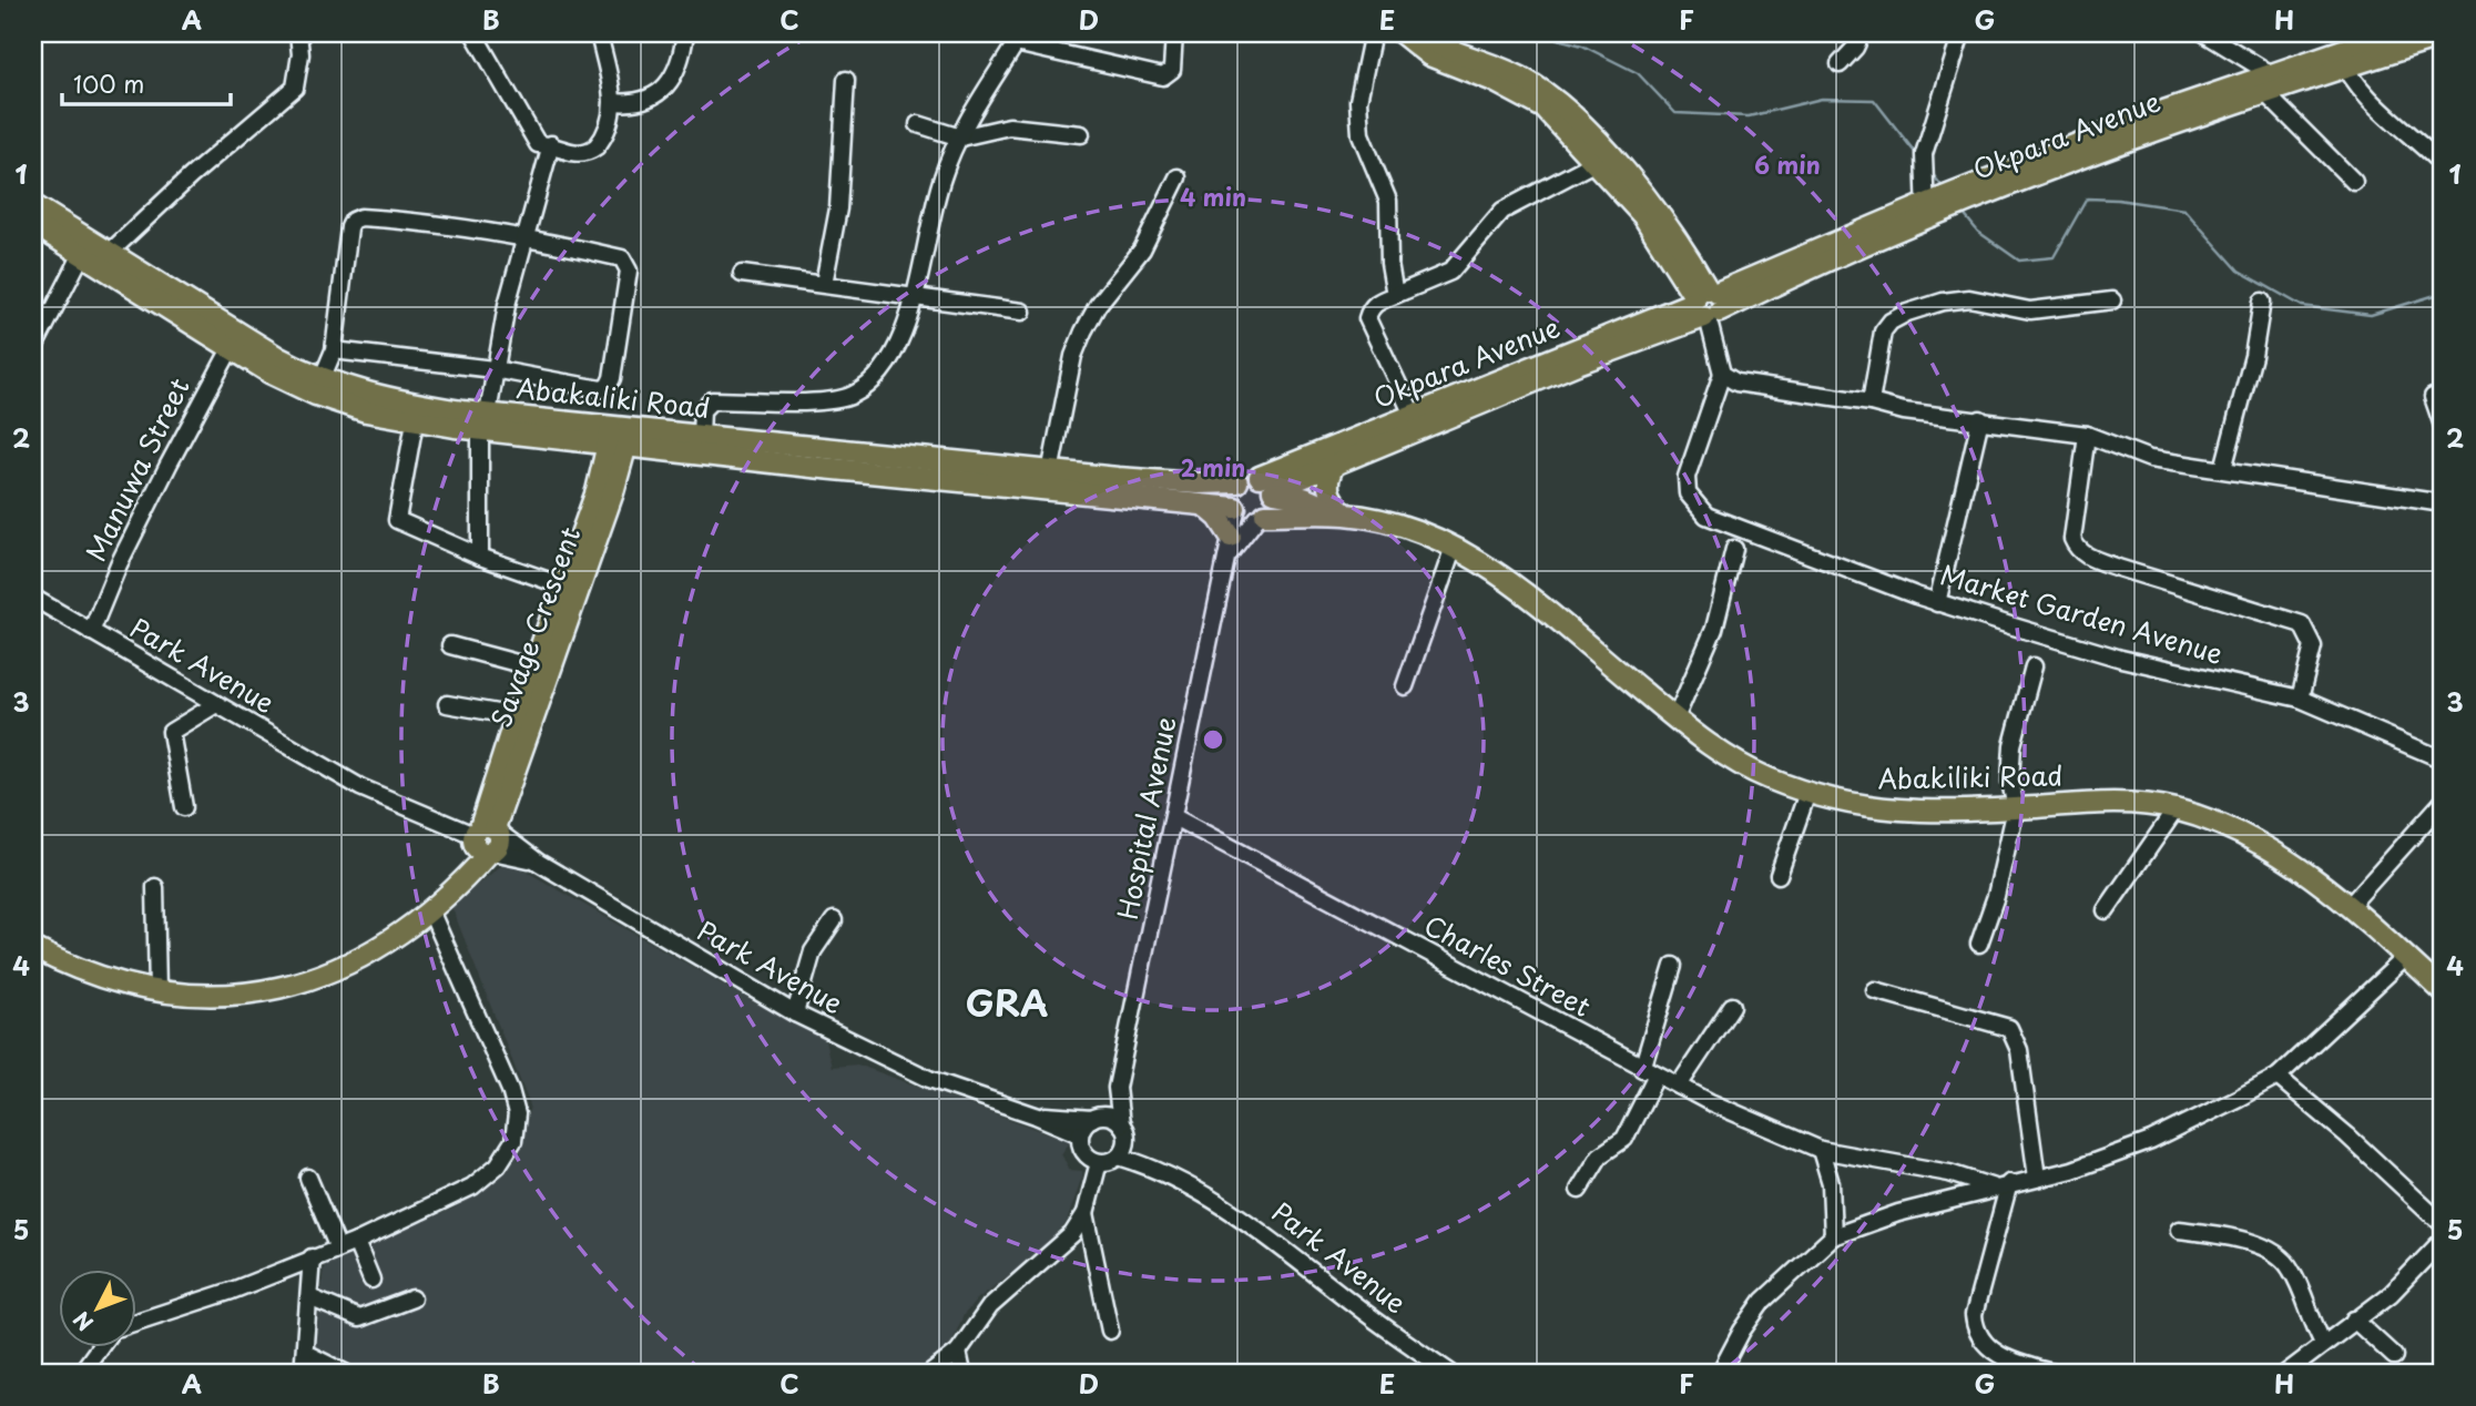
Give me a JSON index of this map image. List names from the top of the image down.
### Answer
{
  "streets": {
    "main road": [
      "Okpara Avenue",
      "Abakaliki Road",
      "Savage Crescent",
      "Abakiliki Road"
    ],
    "street": [
      "Manuwa Street",
      "Market Garden Avenue",
      "Park Avenue",
      "Hospital Avenue",
      "Charles Street"
    ]
  },
  "crossings": [
    ["Okpara Avenue", "Abakaliki Road"],
    ["Okpara Avenue", "Hospital Avenue"],
    ["Abakaliki Road", "Manuwa Street"],
    ["Abakaliki Road", "Savage Crescent"],
    ["Abakaliki Road", "Hospital Avenue"],
    ["Manuwa Street", "Park Avenue"],
    ["Savage Crescent", "Park Avenue"],
    ["Hospital Avenue", "Charles Street"]
  ],
  "districts": ["GRA"],
  "scale_bar": "100 m",
  "north": "bottom left",
  "grid": {
    "columns": [
      "A",
      "B",
      "C",
      "D",
      "E",
      "F",
      "G",
      "H"
    ],
    "rows": [
      "1",
      "2",
      "3",
      "4",
      "5"
    ]
  },
  "rings": ["6 min", "4 min", "2 min"]
}
